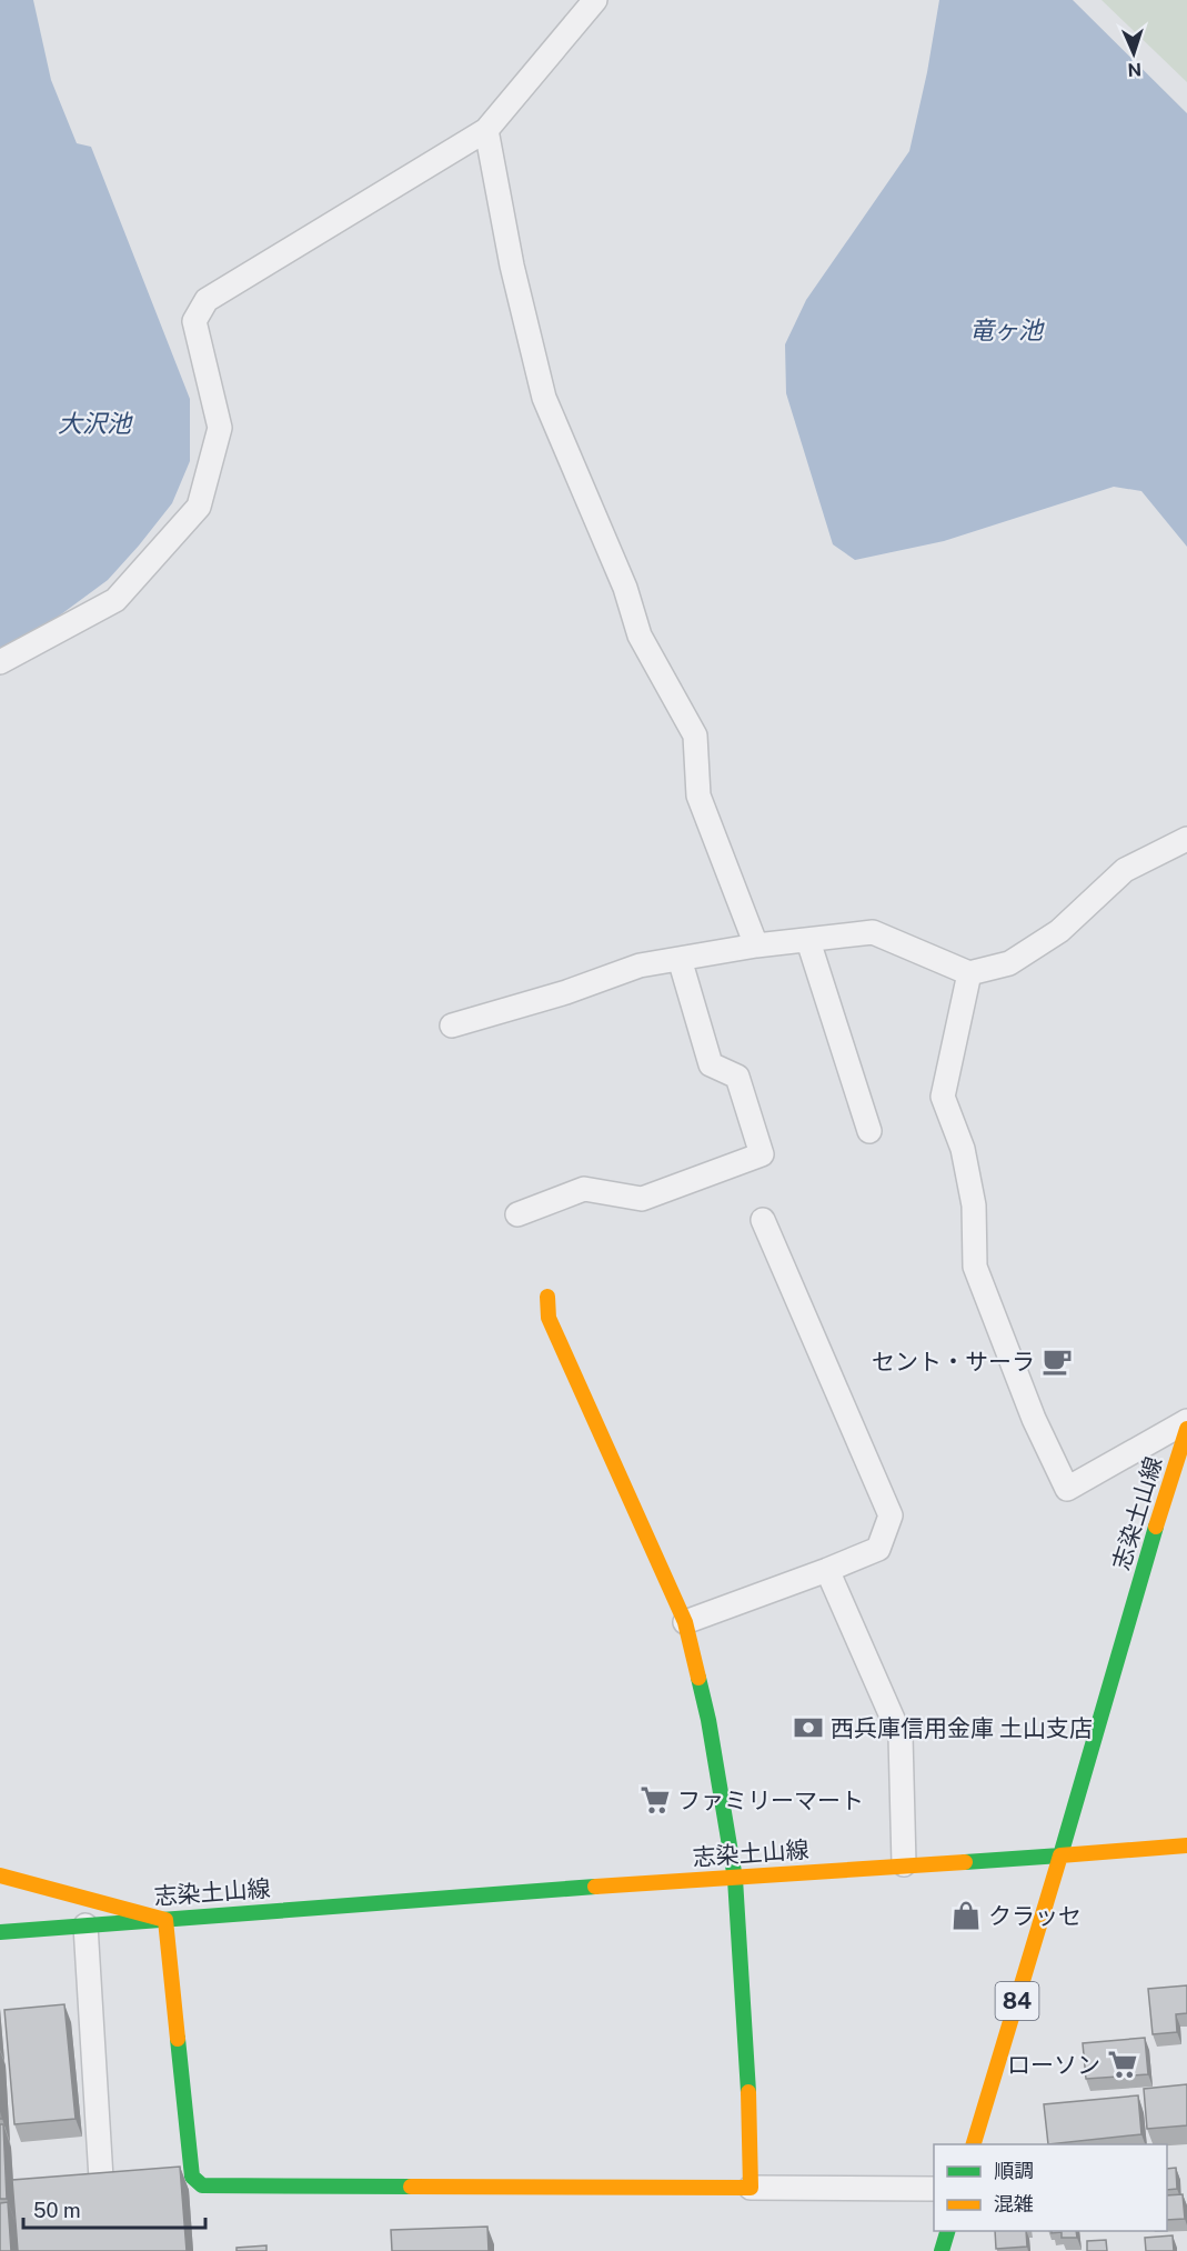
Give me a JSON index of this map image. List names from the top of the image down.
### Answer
{
  "streets": {
    "main road": ["志染土山線", "84"]
  },
  "crossings": [
    ["志染土山線", "84"]
  ],
  "water": ["竜ヶ池", "大沢池"],
  "places": {
    "cafe": ["セント・サーラ"],
    "bank": ["西兵庫信用金庫 土山支店"],
    "supermarket": ["ファミリーマート", "ローソン"],
    "shop": ["クラッセ"]
  },
  "legend": ["順調", "混雑"],
  "scale_bar": "50 m",
  "north": "bottom"
}
